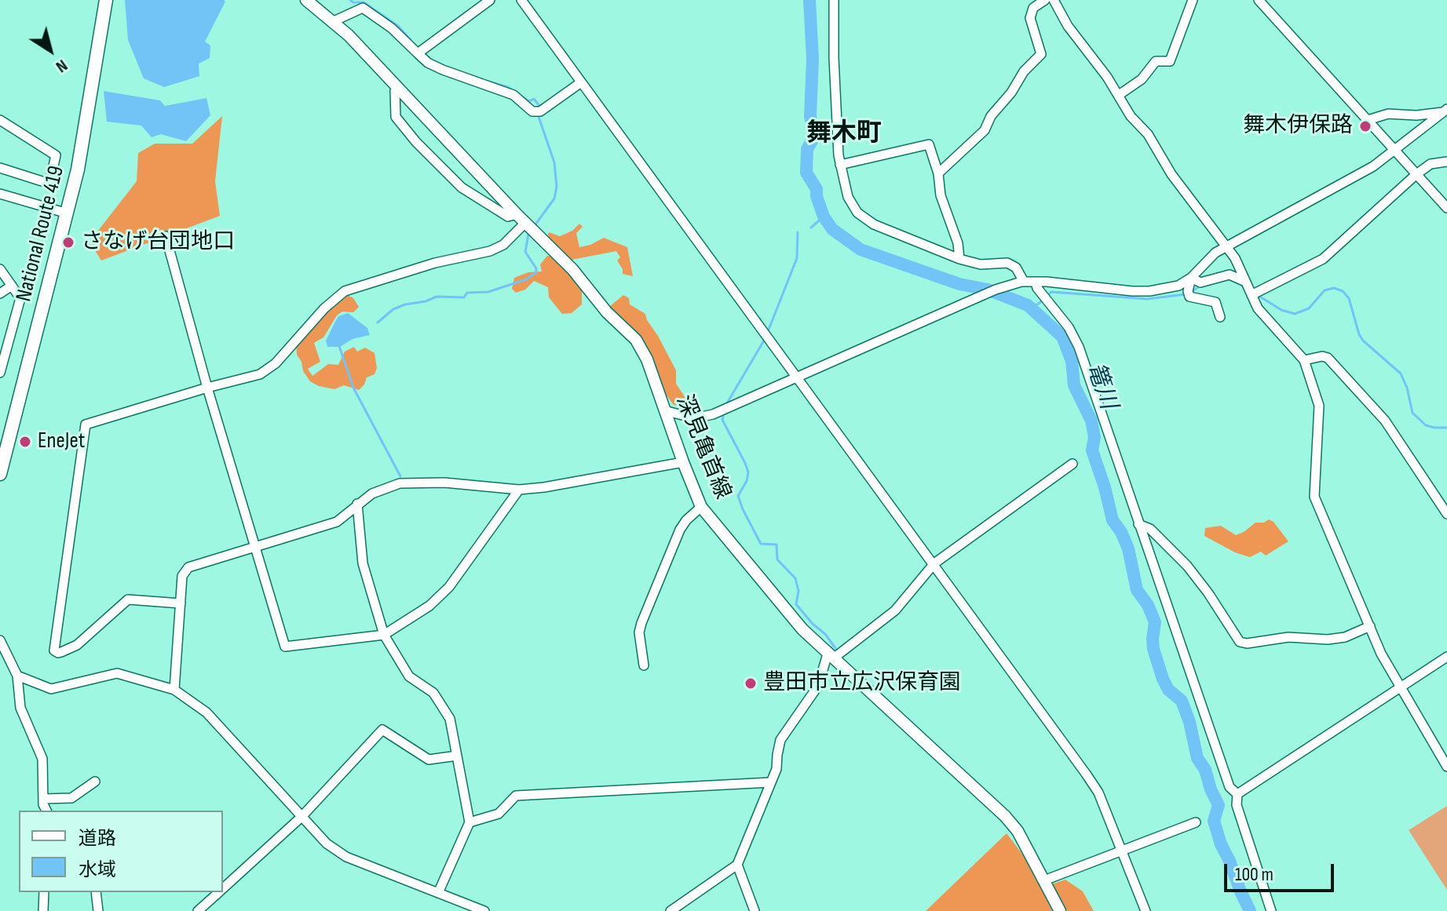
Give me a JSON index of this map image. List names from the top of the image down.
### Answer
{
  "streets": {
    "highway": ["National Route 419"],
    "main road": ["深見亀首線"]
  },
  "districts": ["舞木町"],
  "water": ["篭川"],
  "places": [
    "舞木伊保路",
    "さなげ台団地口",
    "EneJet",
    "豊田市立広沢保育園"
  ],
  "legend": ["道路", "水域"],
  "scale_bar": "100 m",
  "north": "bottom right"
}
